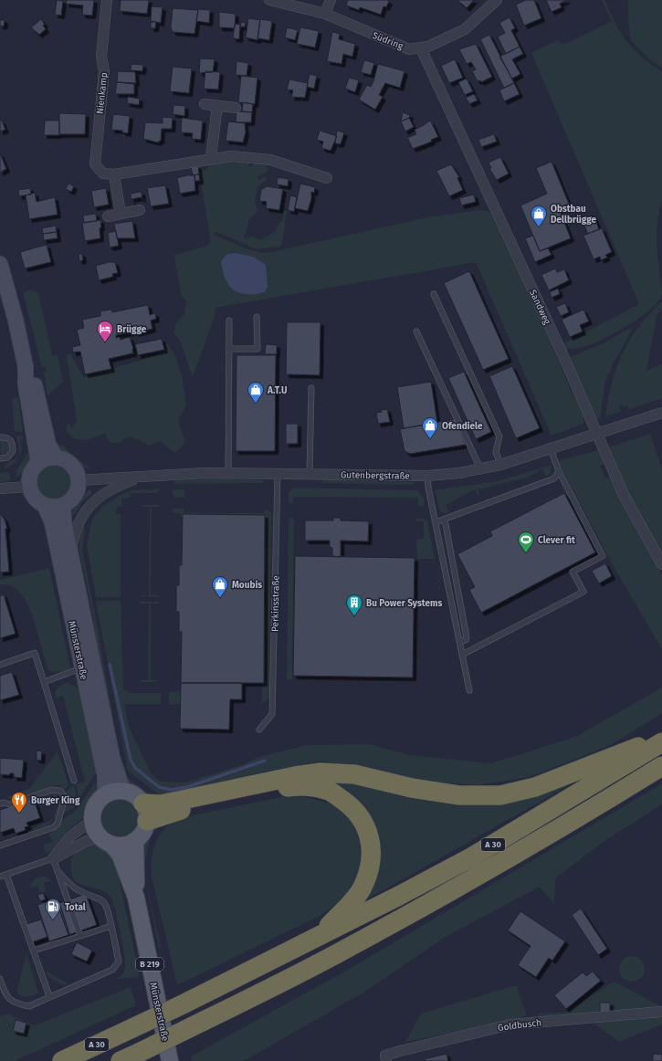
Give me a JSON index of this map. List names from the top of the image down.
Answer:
{
  "streets": {
    "highway": ["A 30"],
    "main road": ["Münsterstraße", "B 219"],
    "street": [
      "Südring",
      "Nienkamp",
      "Sandweg",
      "Gutenbergstraße",
      "Goldbusch"
    ],
    "lane": ["Perkinsstraße"]
  },
  "crossings": [
    ["Südring", "Sandweg"],
    ["Sandweg", "Gutenbergstraße"],
    ["Gutenbergstraße", "Perkinsstraße"],
    ["Gutenbergstraße", "Münsterstraße"]
  ],
  "places": {
    "shop": [
      "Obstbau Dellbrügge",
      "A.T.U",
      "Ofendiele",
      "Moubis"
    ],
    "hotel": ["Brügge"],
    "sports": ["Clever fit"],
    "building": ["Bu Power Systems"],
    "restaurant": ["Burger King"],
    "fuel station": ["Total"]
  }
}
